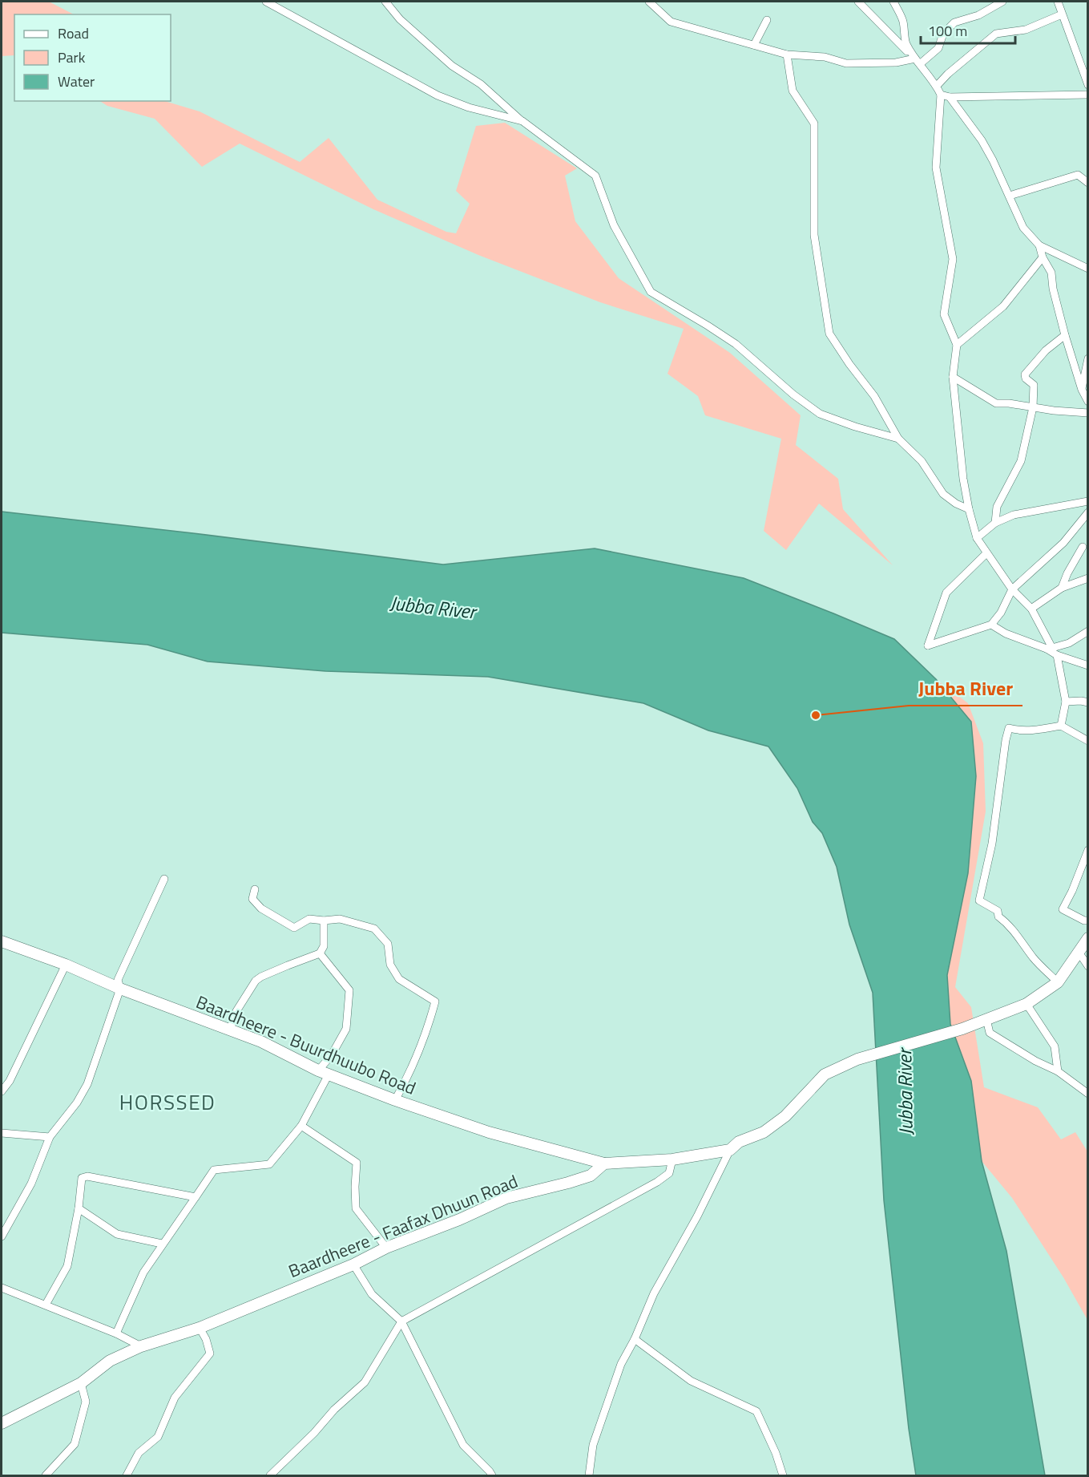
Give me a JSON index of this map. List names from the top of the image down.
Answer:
{
  "streets": {
    "main road": ["Baardheere - Buurdhuubo Road", "Baardheere - Faafax Dhuun Road"]
  },
  "crossings": [
    ["Baardheere - Buurdhuubo Road", "Baardheere - Faafax Dhuun Road"]
  ],
  "districts": ["HORSSED"],
  "water": ["Jubba River"],
  "places": ["Jubba River"],
  "legend": ["Road", "Park", "Water"],
  "scale_bar": "100 m"
}
